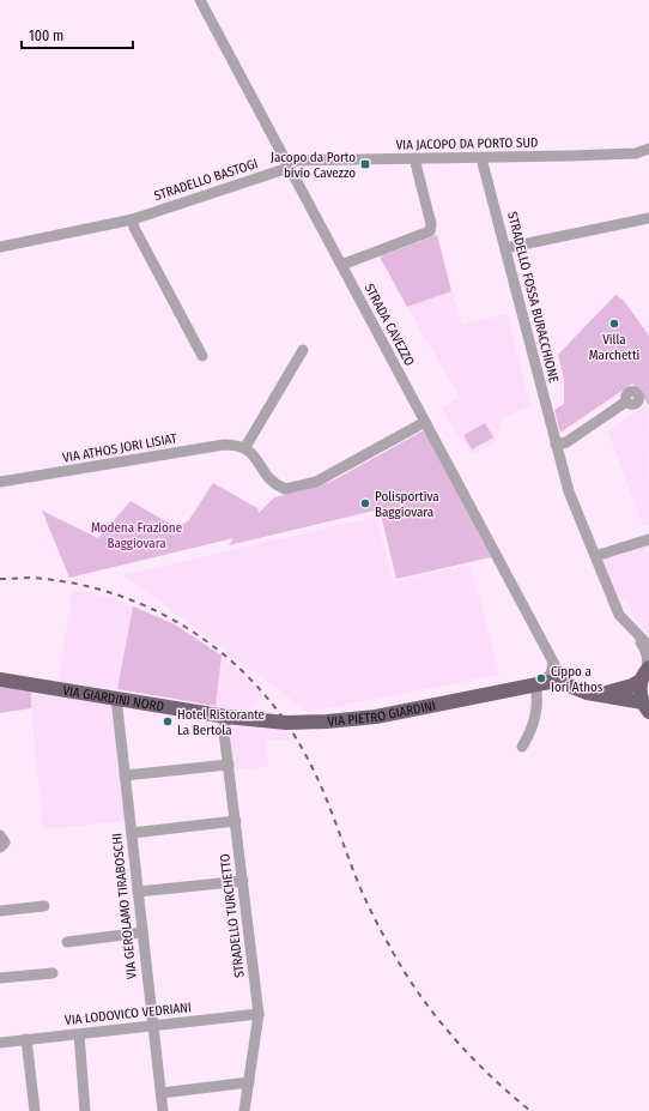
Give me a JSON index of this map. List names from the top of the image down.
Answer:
{
  "streets": {
    "main road": ["VIA GIARDINI NORD", "VIA PIETRO GIARDINI"],
    "street": [
      "VIA JACOPO DA PORTO SUD",
      "STRADELLO BASTOGI",
      "STRADELLO FOSSA BURACCHIONE",
      "STRADA CAVEZZO",
      "VIA ATHOS JORI LISIAT",
      "VIA GEROLAMO TIRABOSCHI",
      "STRADELLO TURCHETTO",
      "VIA LODOVICO VEDRIANI"
    ]
  },
  "crossings": [
    ["VIA JACOPO DA PORTO SUD", "STRADELLO BASTOGI"],
    ["VIA JACOPO DA PORTO SUD", "STRADELLO FOSSA BURACCHIONE"],
    ["VIA JACOPO DA PORTO SUD", "STRADA CAVEZZO"],
    ["STRADELLO BASTOGI", "STRADA CAVEZZO"],
    ["STRADA CAVEZZO", "VIA PIETRO GIARDINI"],
    ["VIA GIARDINI NORD", "VIA PIETRO GIARDINI"],
    ["VIA GIARDINI NORD", "VIA GEROLAMO TIRABOSCHI"],
    ["VIA GIARDINI NORD", "STRADELLO TURCHETTO"],
    ["VIA PIETRO GIARDINI", "STRADELLO TURCHETTO"],
    ["VIA GEROLAMO TIRABOSCHI", "VIA LODOVICO VEDRIANI"],
    ["STRADELLO TURCHETTO", "VIA LODOVICO VEDRIANI"]
  ],
  "parks": ["Modena Frazione Baggiovara"],
  "places": {
    "transit": ["Jacopo da Porto bivio Cavezzo"],
    "other": [
      "Villa Marchetti",
      "Polisportiva Baggiovara",
      "Cippo a Iori Athos",
      "Hotel Ristorante La Bertola"
    ]
  },
  "scale_bar": "100 m"
}
